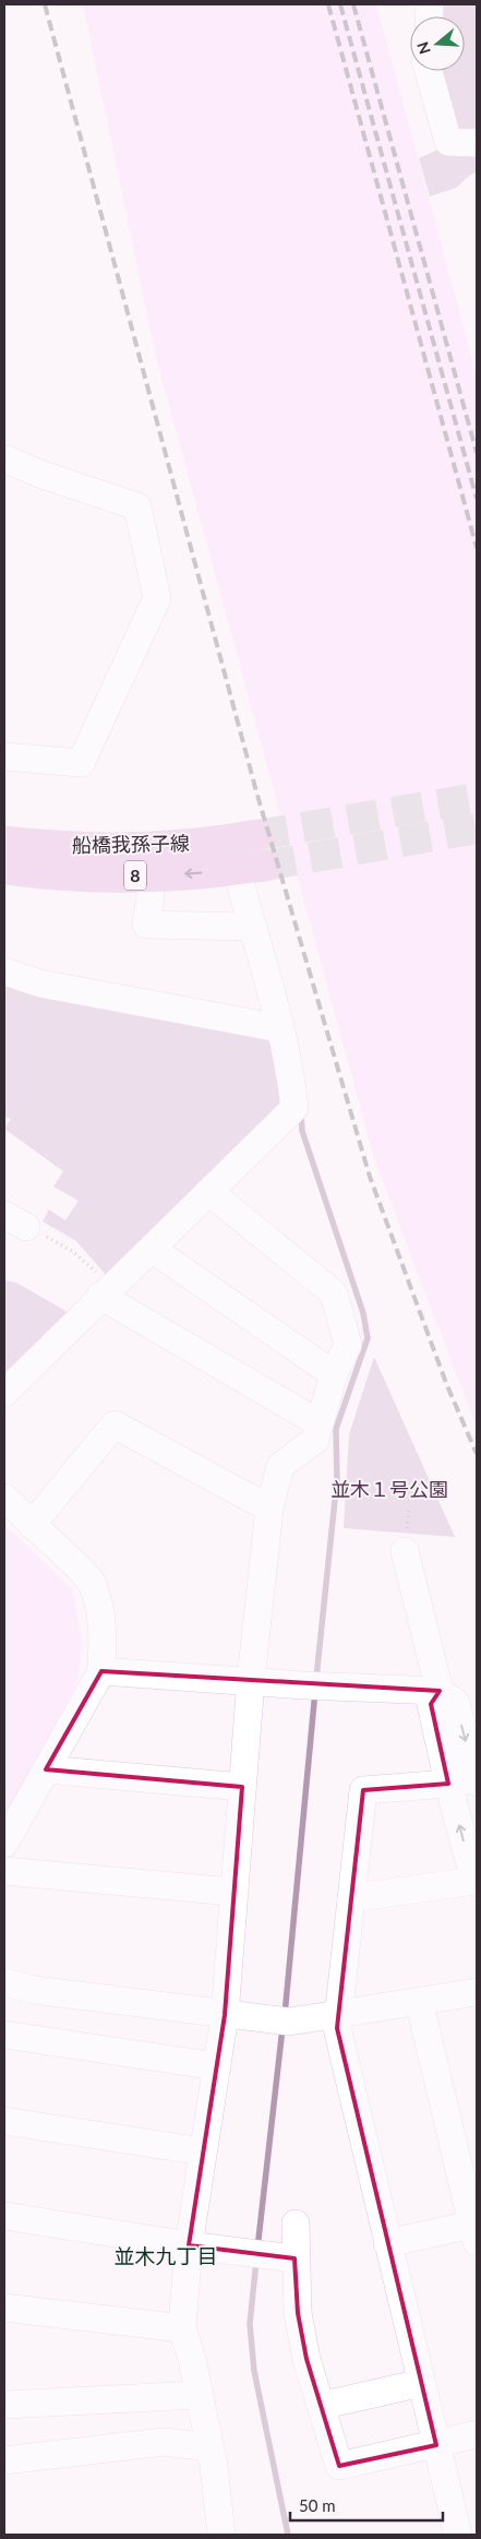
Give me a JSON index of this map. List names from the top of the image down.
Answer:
{
  "streets": {
    "main road": ["船橋我孫子線", "8"]
  },
  "districts": ["並木九丁目"],
  "parks": ["並木１号公園"],
  "scale_bar": "50 m",
  "north": "left"
}
